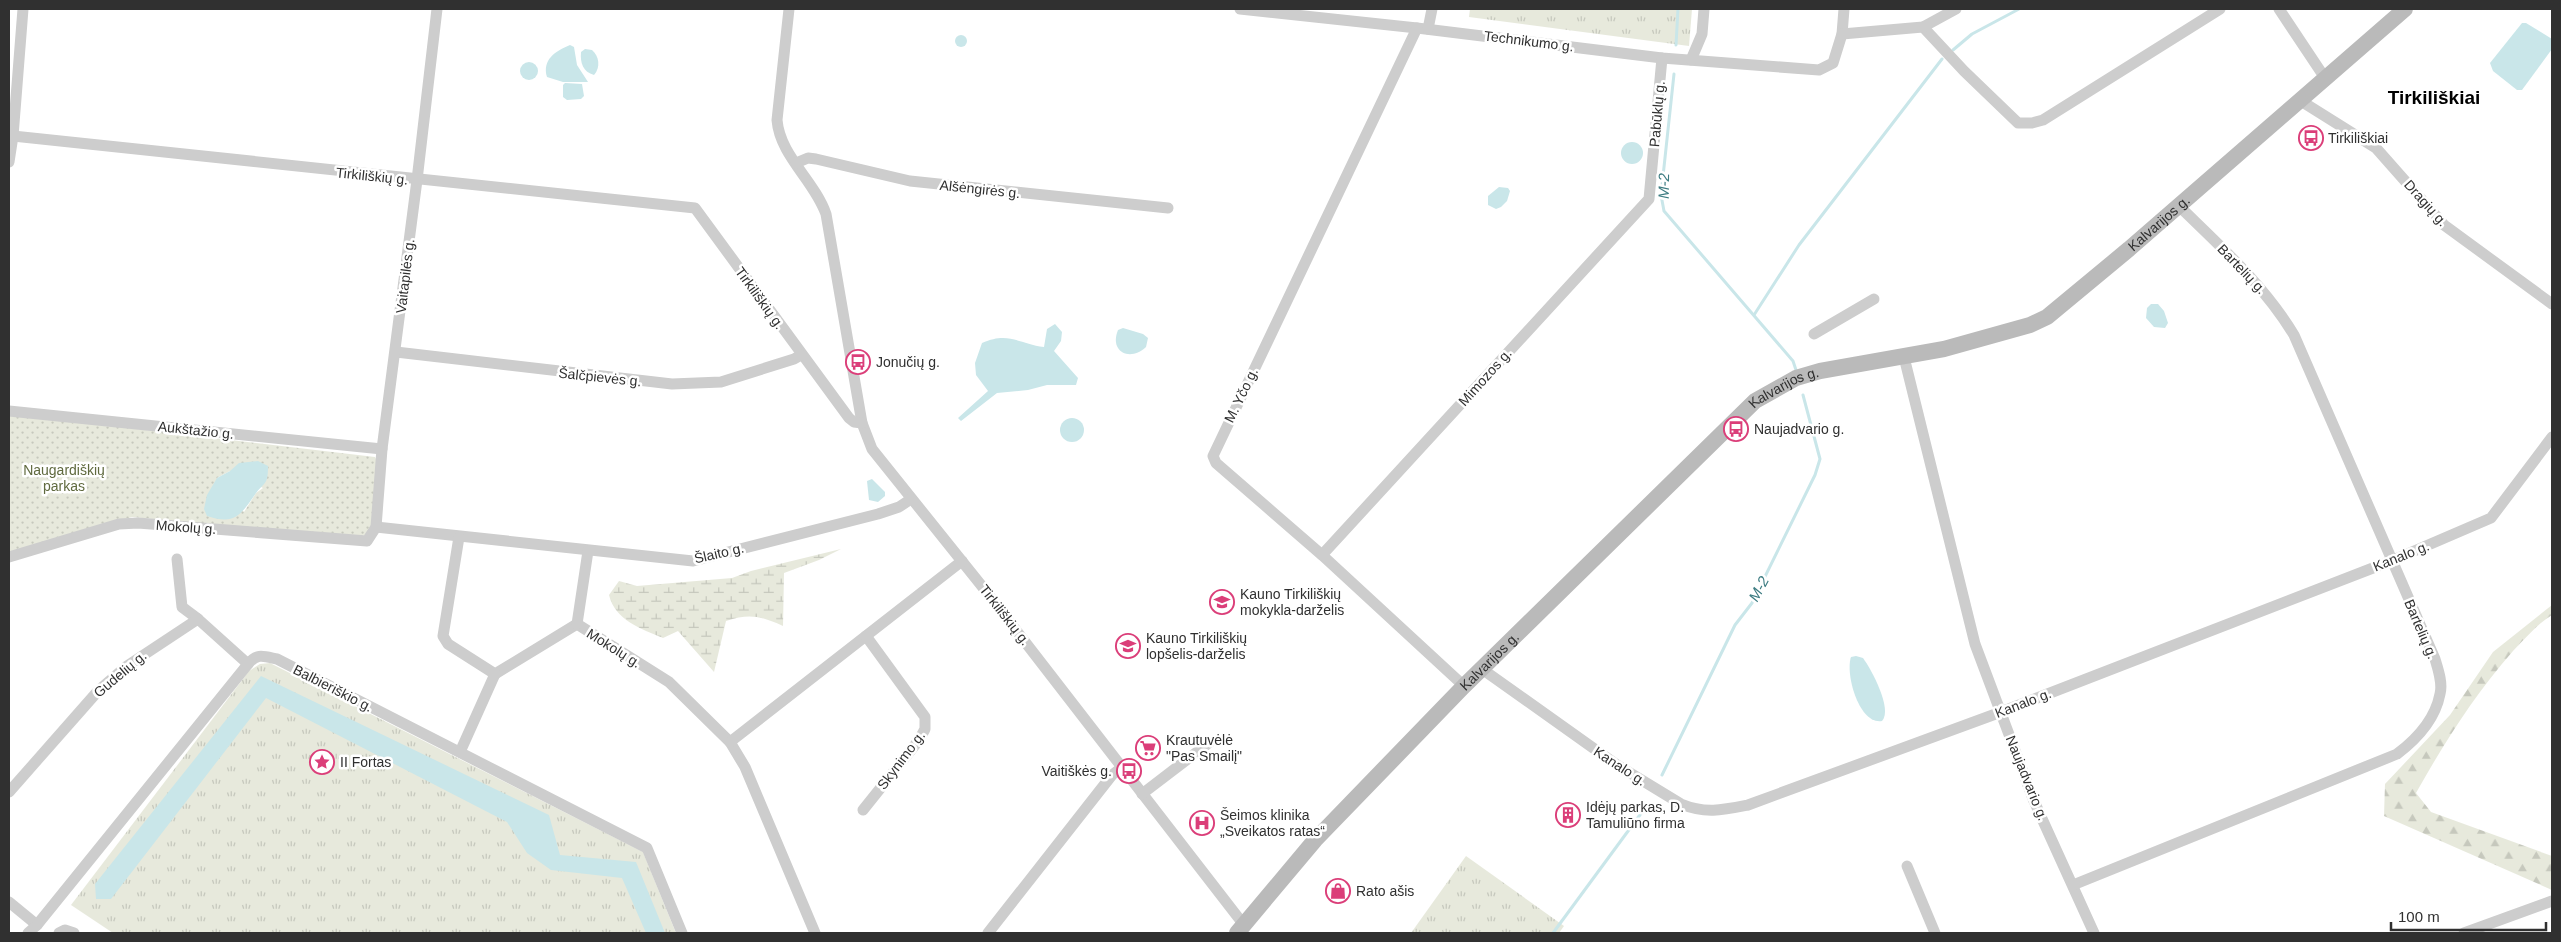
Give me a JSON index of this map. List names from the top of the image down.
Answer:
{
  "streets": {
    "main road": ["Kalvarijos g."],
    "street": [
      "Technikumo g.",
      "Pabūklų g.",
      "Tirkiliškių g.",
      "Alšėngirės g.",
      "Dragių g.",
      "Bartelių g.",
      "Vaitapilės g.",
      "Šalčpievės g.",
      "Mimozos g.",
      "M. Yčo g.",
      "Aukštažio g.",
      "Mokolų g.",
      "Šlaito g.",
      "Kanalo g.",
      "Gudelių g.",
      "Balbieriškio g.",
      "Skynimo g.",
      "Naujadvario g."
    ]
  },
  "crossings": [
    ["Technikumo g.", "Pabūklų g."],
    ["Technikumo g.", "M. Yčo g."],
    ["Pabūklų g.", "Mimozos g."],
    ["Tirkiliškių g.", "Kalvarijos g."],
    ["Tirkiliškių g.", "Vaitapilės g."],
    ["Tirkiliškių g.", "Šalčpievės g."],
    ["Tirkiliškių g.", "Šlaito g."],
    ["Dragių g.", "Kalvarijos g."],
    ["Kalvarijos g.", "Bartelių g."],
    ["Kalvarijos g.", "M. Yčo g."],
    ["Kalvarijos g.", "Kanalo g."],
    ["Kalvarijos g.", "Naujadvario g."],
    ["Bartelių g.", "Kanalo g."],
    ["Bartelių g.", "Naujadvario g."],
    ["Vaitapilės g.", "Šalčpievės g."],
    ["Vaitapilės g.", "Aukštažio g."],
    ["Vaitapilės g.", "Mokolų g."],
    ["Mimozos g.", "M. Yčo g."],
    ["Kanalo g.", "Naujadvario g."]
  ],
  "districts": ["Tirkiliškiai"],
  "water": ["M-2"],
  "parks": ["Naugardiškių parkas"],
  "places": {
    "bus stop": [
      "Tirkiliškiai",
      "Jonučių g.",
      "Naujadvario g.",
      "Vaitiškės g."
    ],
    "school or university": ["Kauno Tirkiliškių mokykla-darželis", "Kauno Tirkiliškių lopšelis-darželis"],
    "supermarket": ["Krautuvėlė \"Pas Smailį\""],
    "place": ["II Fortas"],
    "building": ["Idėjų parkas, D. Tamuliūno firma"],
    "hospital": ["Šeimos klinika „Sveikatos ratas“"],
    "shop": ["Rato ašis"]
  },
  "scale_bar": "100 m"
}
